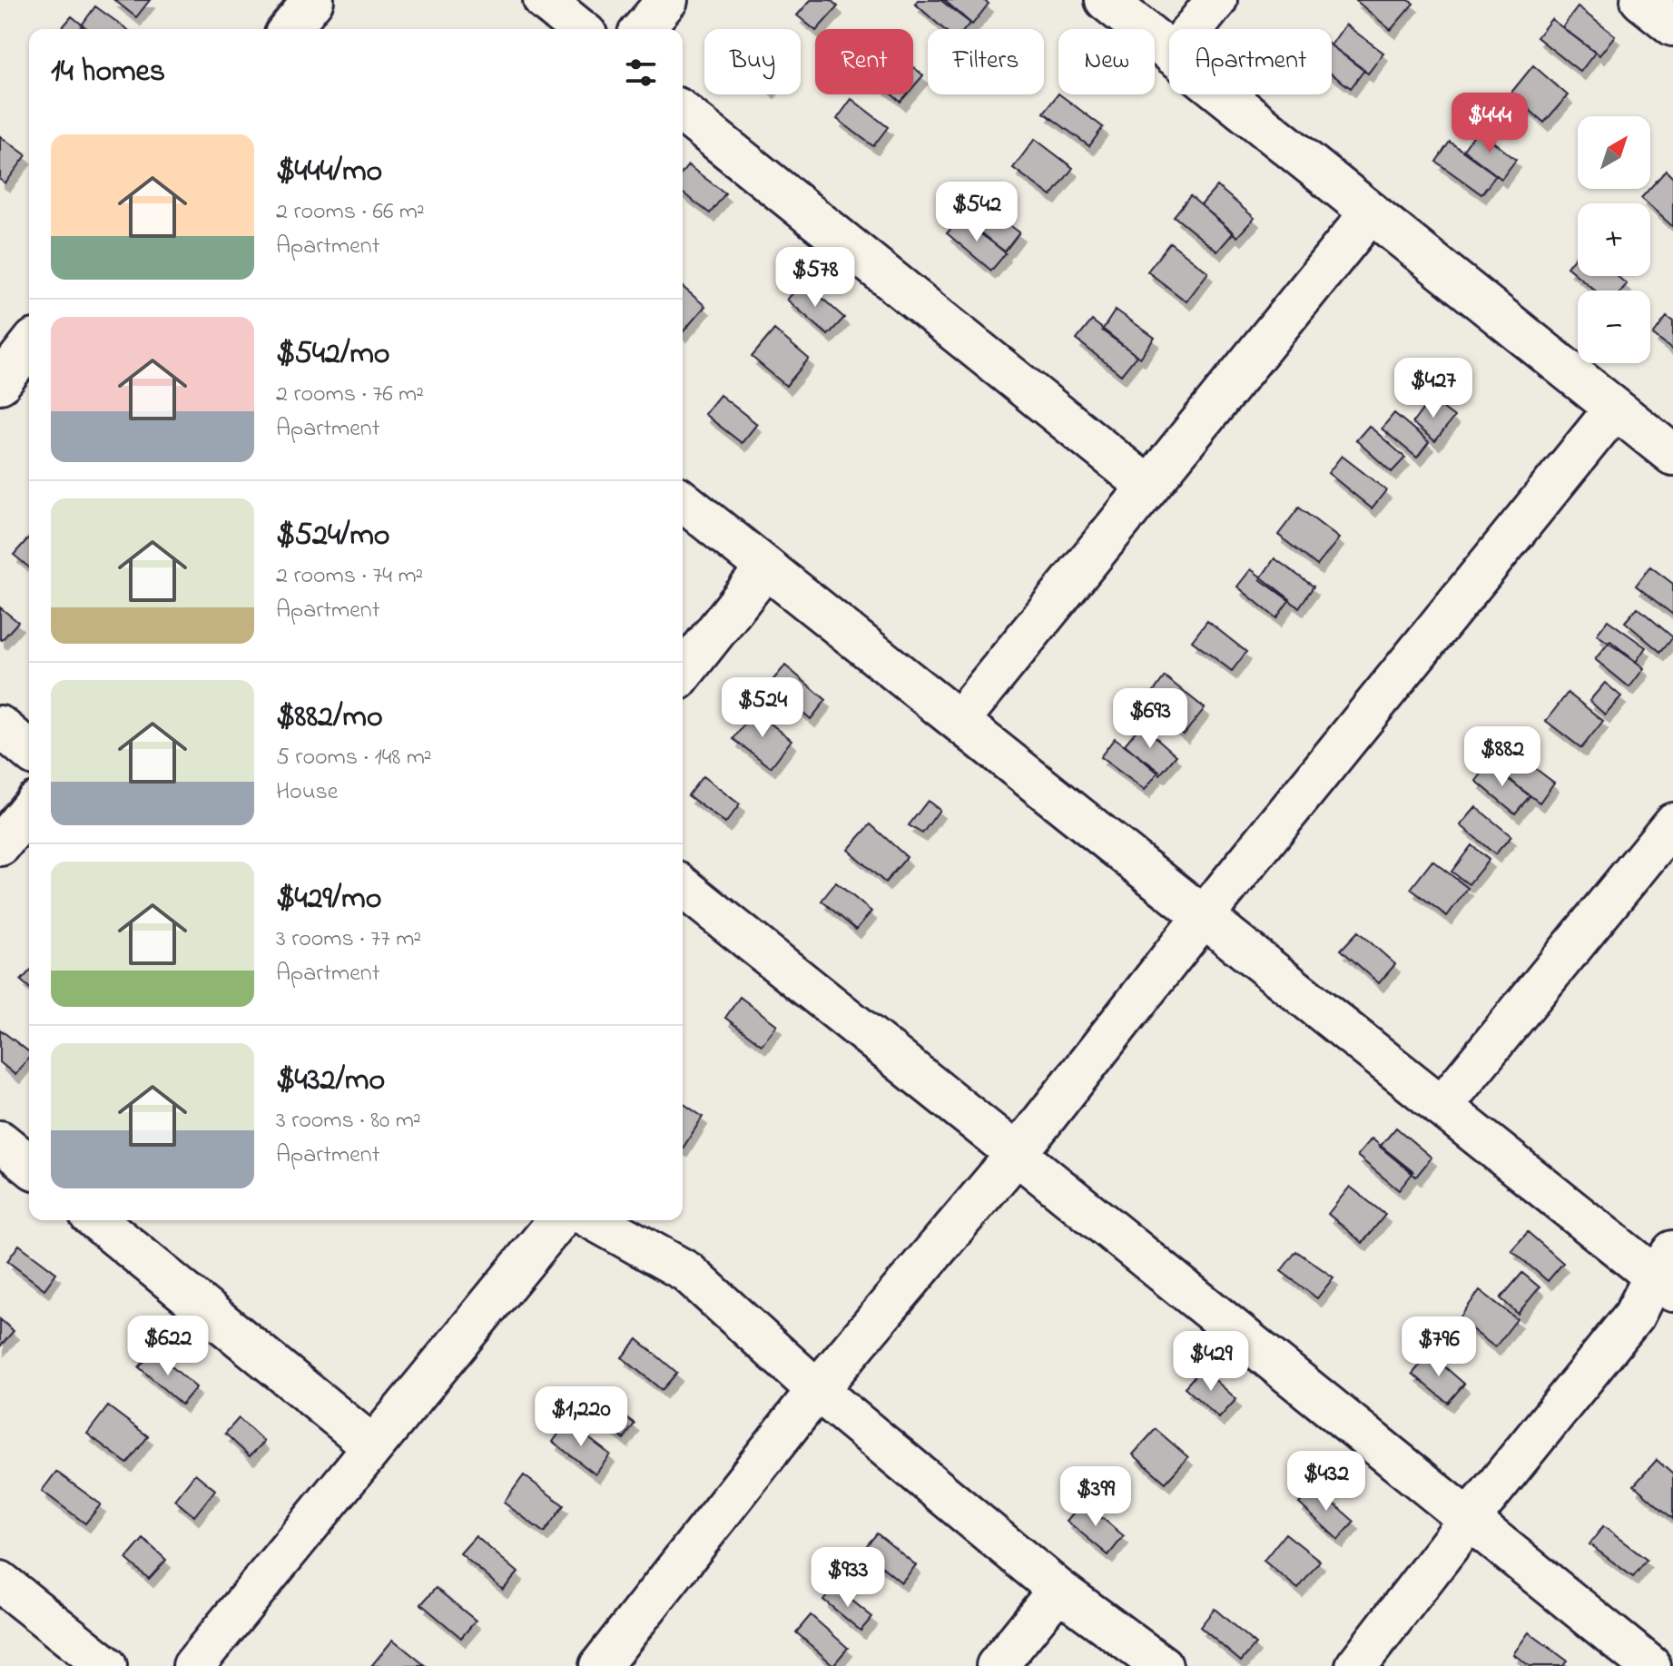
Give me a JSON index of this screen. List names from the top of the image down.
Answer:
{
  "north": "top right",
  "page": {
    "chip": [
      "Buy",
      "Rent",
      "Filters",
      "New",
      "Apartment"
    ],
    "heading": "14 homes",
    "price": [
      "$444",
      "$542",
      "$578",
      "$427",
      "$524",
      "$693",
      "$882",
      "$622",
      "$796",
      "$429",
      "$1,220",
      "$432",
      "$399",
      "$933"
    ],
    "map_buttons": ["+", "−"],
    "list": [
      {
        "name": "$444/mo",
        "note": "2 rooms · 66 m² · Apartment"
      },
      {
        "name": "$542/mo",
        "note": "2 rooms · 76 m² · Apartment"
      },
      {
        "name": "$524/mo",
        "note": "2 rooms · 74 m² · Apartment"
      },
      {
        "name": "$882/mo",
        "note": "5 rooms · 148 m² · House"
      },
      {
        "name": "$429/mo",
        "note": "3 rooms · 77 m² · Apartment"
      },
      {
        "name": "$432/mo",
        "note": "3 rooms · 80 m² · Apartment"
      }
    ]
  }
}
